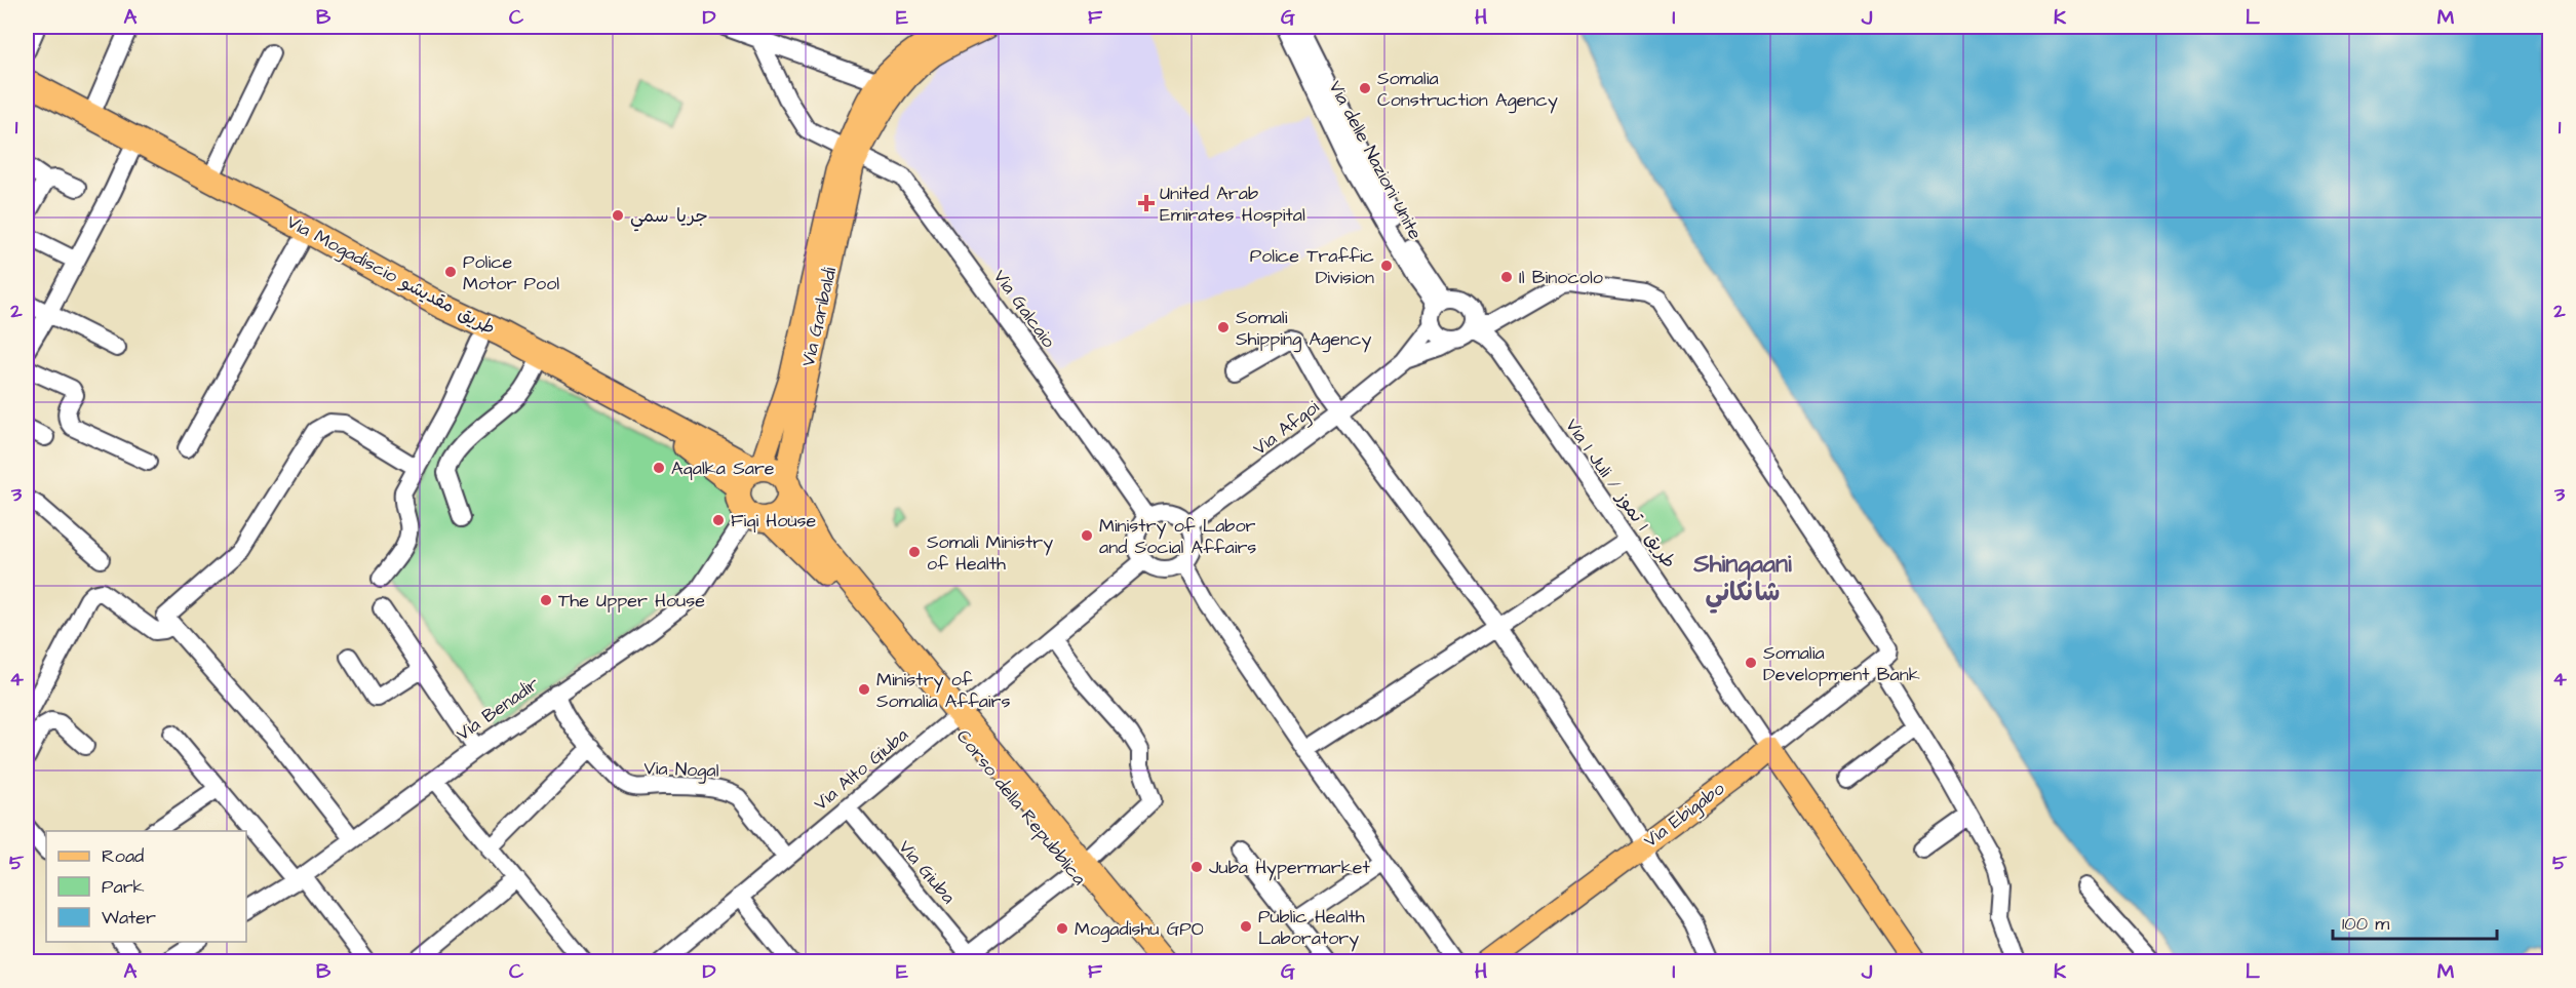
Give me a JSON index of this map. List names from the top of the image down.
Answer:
{
  "streets": {
    "highway": ["Via Mogadiscio طريق مقديشو", "Corso della Repubblica"],
    "main road": ["Via Garibaldi", "Via Ebigabo"],
    "street": [
      "Via delle Nazioni Unite",
      "Via Galcaio",
      "Via Afgoi",
      "Via 1 Juli / طريق 1 تموز",
      "Via Benadir",
      "Via Nogal",
      "Via Alto Giuba",
      "Via Giuba"
    ]
  },
  "crossings": [
    ["Via delle Nazioni Unite", "Via 1 Juli / طريق 1 تموز"],
    ["Via Mogadiscio طريق مقديشو", "Via Garibaldi"],
    ["Via Mogadiscio طريق مقديشو", "Via Benadir"],
    ["Via Mogadiscio طريق مقديشو", "Corso della Repubblica"],
    ["Via Galcaio", "Via Garibaldi"],
    ["Via Galcaio", "Via Afgoi"],
    ["Via Galcaio", "Via Alto Giuba"],
    ["Via Garibaldi", "Via Benadir"],
    ["Via Garibaldi", "Corso della Repubblica"],
    ["Via Afgoi", "Via Alto Giuba"],
    ["Via 1 Juli / طريق 1 تموز", "Via Ebigabo"],
    ["Via Benadir", "Via Nogal"],
    ["Via Benadir", "Corso della Repubblica"],
    ["Via Nogal", "Via Alto Giuba"],
    ["Via Alto Giuba", "Corso della Repubblica"],
    ["Via Alto Giuba", "Via Giuba"]
  ],
  "districts": ["Shingaani شانكاني"],
  "places": {
    "other": [
      "Somalia Construction Agency",
      "جريا سمي",
      "Police Traffic Division",
      "Police Motor Pool",
      "Il Binocolo",
      "Somali Shipping Agency",
      "Aqalka Sare",
      "Fiqi House",
      "Ministry of Labor and Social Affairs",
      "Somali Ministry of Health",
      "The Upper House",
      "Somalia Development Bank",
      "Ministry of Somalia Affairs",
      "Juba Hypermarket",
      "Public Health Laboratory",
      "Mogadishu GPO"
    ],
    "health": ["United Arab Emirates Hospital"]
  },
  "legend": ["Road", "Park", "Water"],
  "scale_bar": "100 m",
  "grid": {
    "columns": [
      "A",
      "B",
      "C",
      "D",
      "E",
      "F",
      "G",
      "H",
      "I",
      "J",
      "K",
      "L",
      "M"
    ],
    "rows": [
      "1",
      "2",
      "3",
      "4",
      "5"
    ]
  }
}
